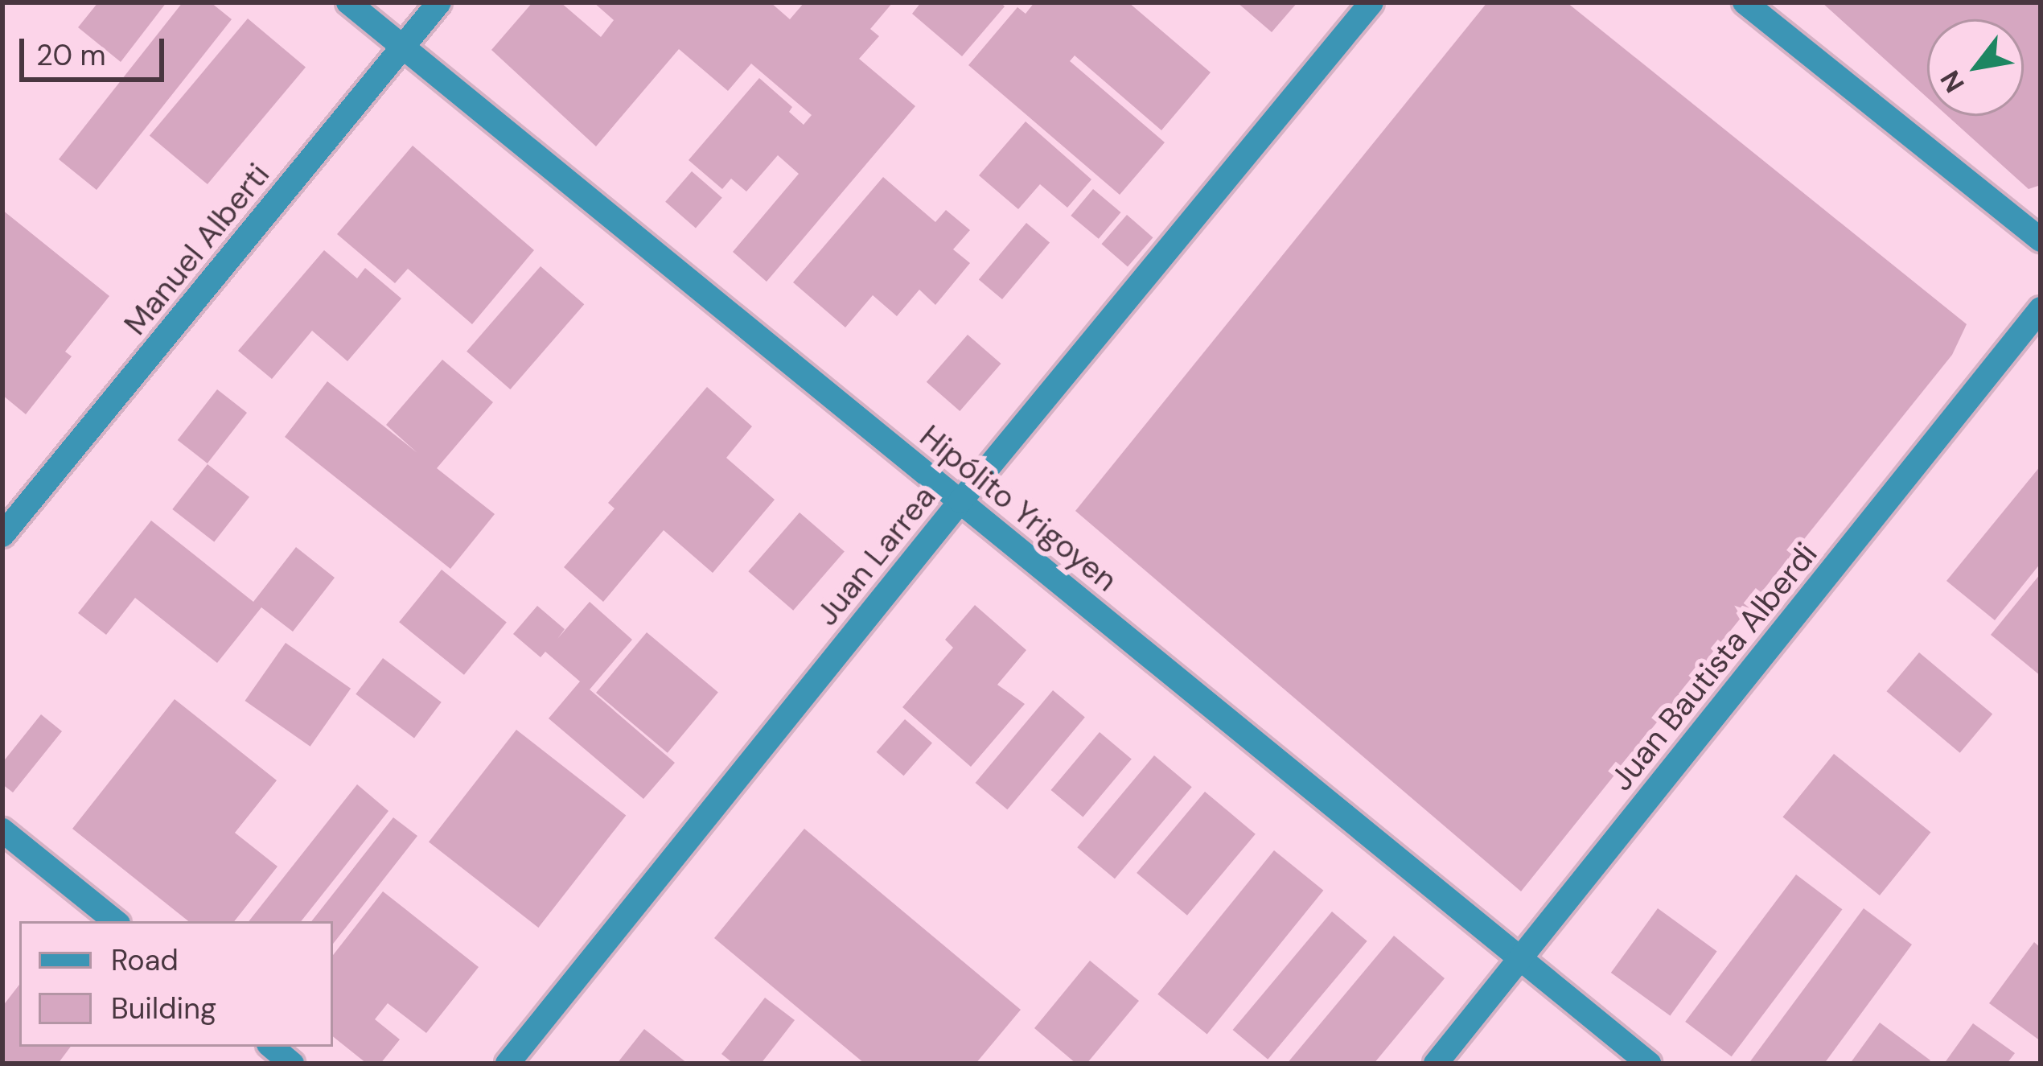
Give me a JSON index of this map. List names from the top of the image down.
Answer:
{
  "streets": {
    "street": [
      "Manuel Alberti",
      "Hipólito Yrigoyen",
      "Juan Larrea",
      "Juan Bautista Alberdi"
    ]
  },
  "crossings": [
    ["Manuel Alberti", "Hipólito Yrigoyen"],
    ["Hipólito Yrigoyen", "Juan Larrea"],
    ["Hipólito Yrigoyen", "Juan Bautista Alberdi"]
  ],
  "legend": ["Road", "Building"],
  "scale_bar": "20 m",
  "north": "bottom left"
}
